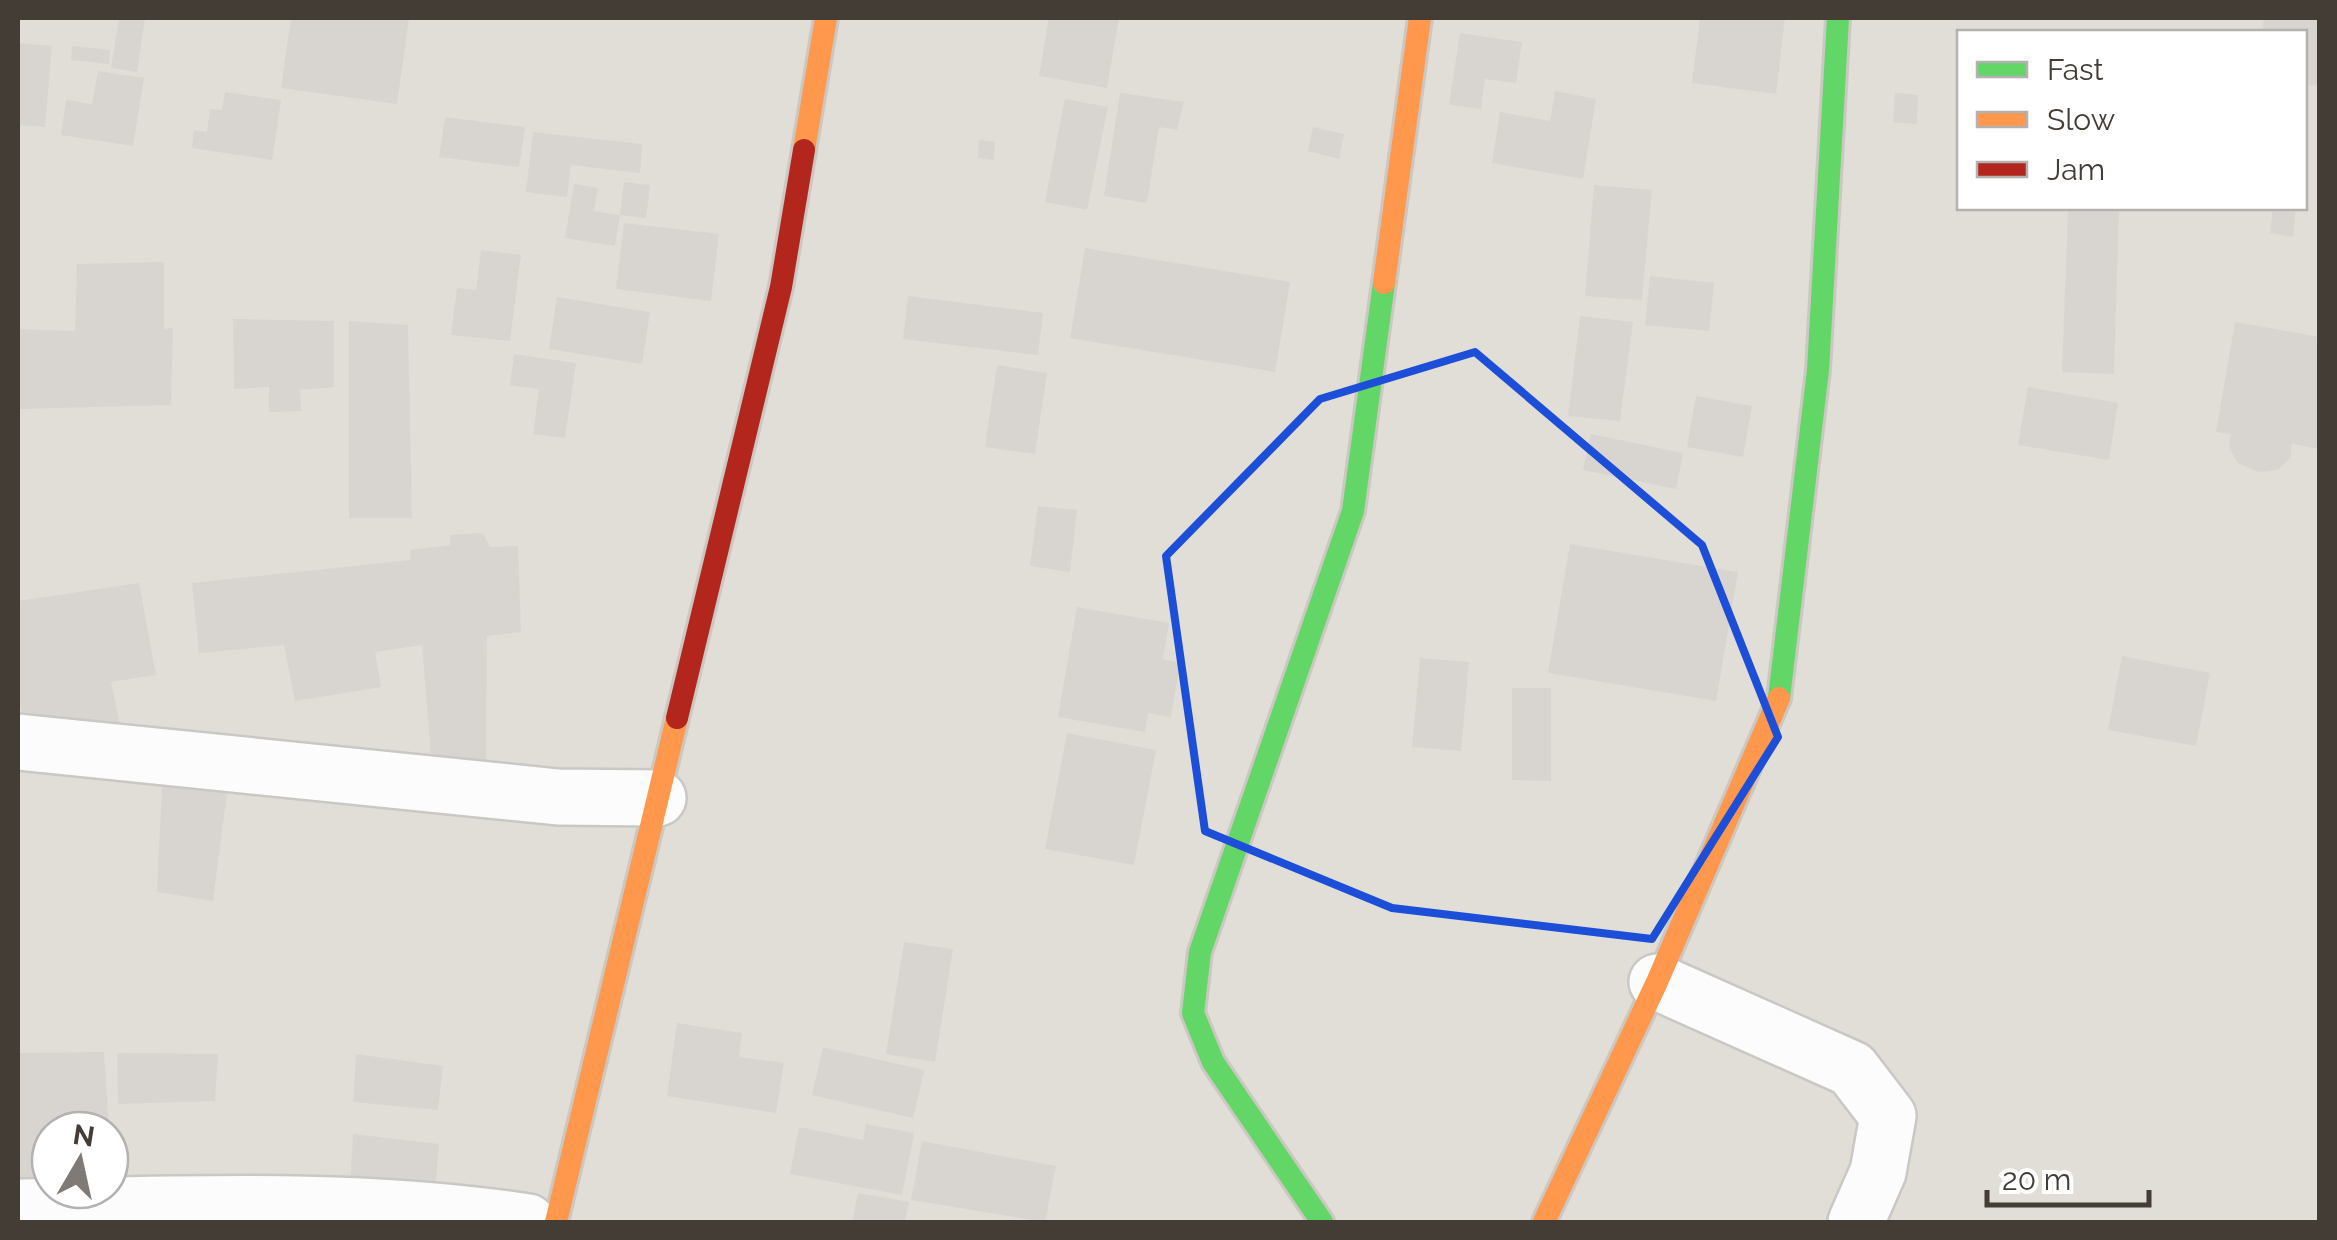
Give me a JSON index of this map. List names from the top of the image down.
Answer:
{
  "legend": ["Fast", "Slow", "Jam"],
  "scale_bar": "20 m",
  "north": "top"
}
